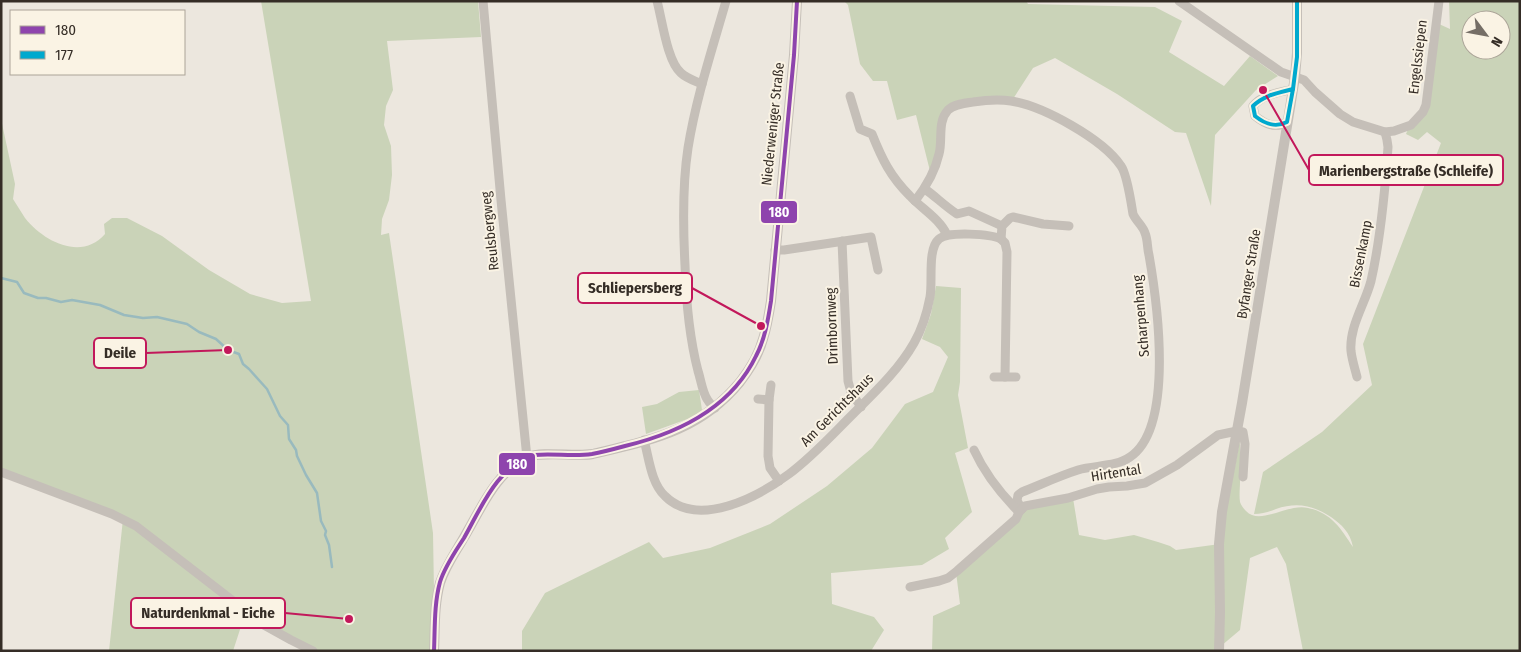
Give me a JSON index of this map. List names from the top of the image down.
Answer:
{
  "streets": {
    "street": [
      "Engelssiepen",
      "Niederweniger Straße",
      "Reulsbergweg",
      "Bissenkamp",
      "Byfanger Straße",
      "Scharpenhang",
      "Drimbornweg",
      "Am Gerichtshaus",
      "Hirtental"
    ]
  },
  "crossings": [
    ["Engelssiepen", "Bissenkamp"],
    ["Niederweniger Straße", "Reulsbergweg"],
    ["Niederweniger Straße", "Am Gerichtshaus"],
    ["Byfanger Straße", "Hirtental"],
    ["Scharpenhang", "Hirtental"],
    ["Drimbornweg", "Am Gerichtshaus"]
  ],
  "places": [
    "Marienbergstraße (Schleife)",
    "Schliepersberg",
    "Deile",
    "Naturdenkmal - Eiche"
  ],
  "lines": ["transit line 180", "transit line 177"],
  "legend": ["180", "177"],
  "north": "bottom right"
}
